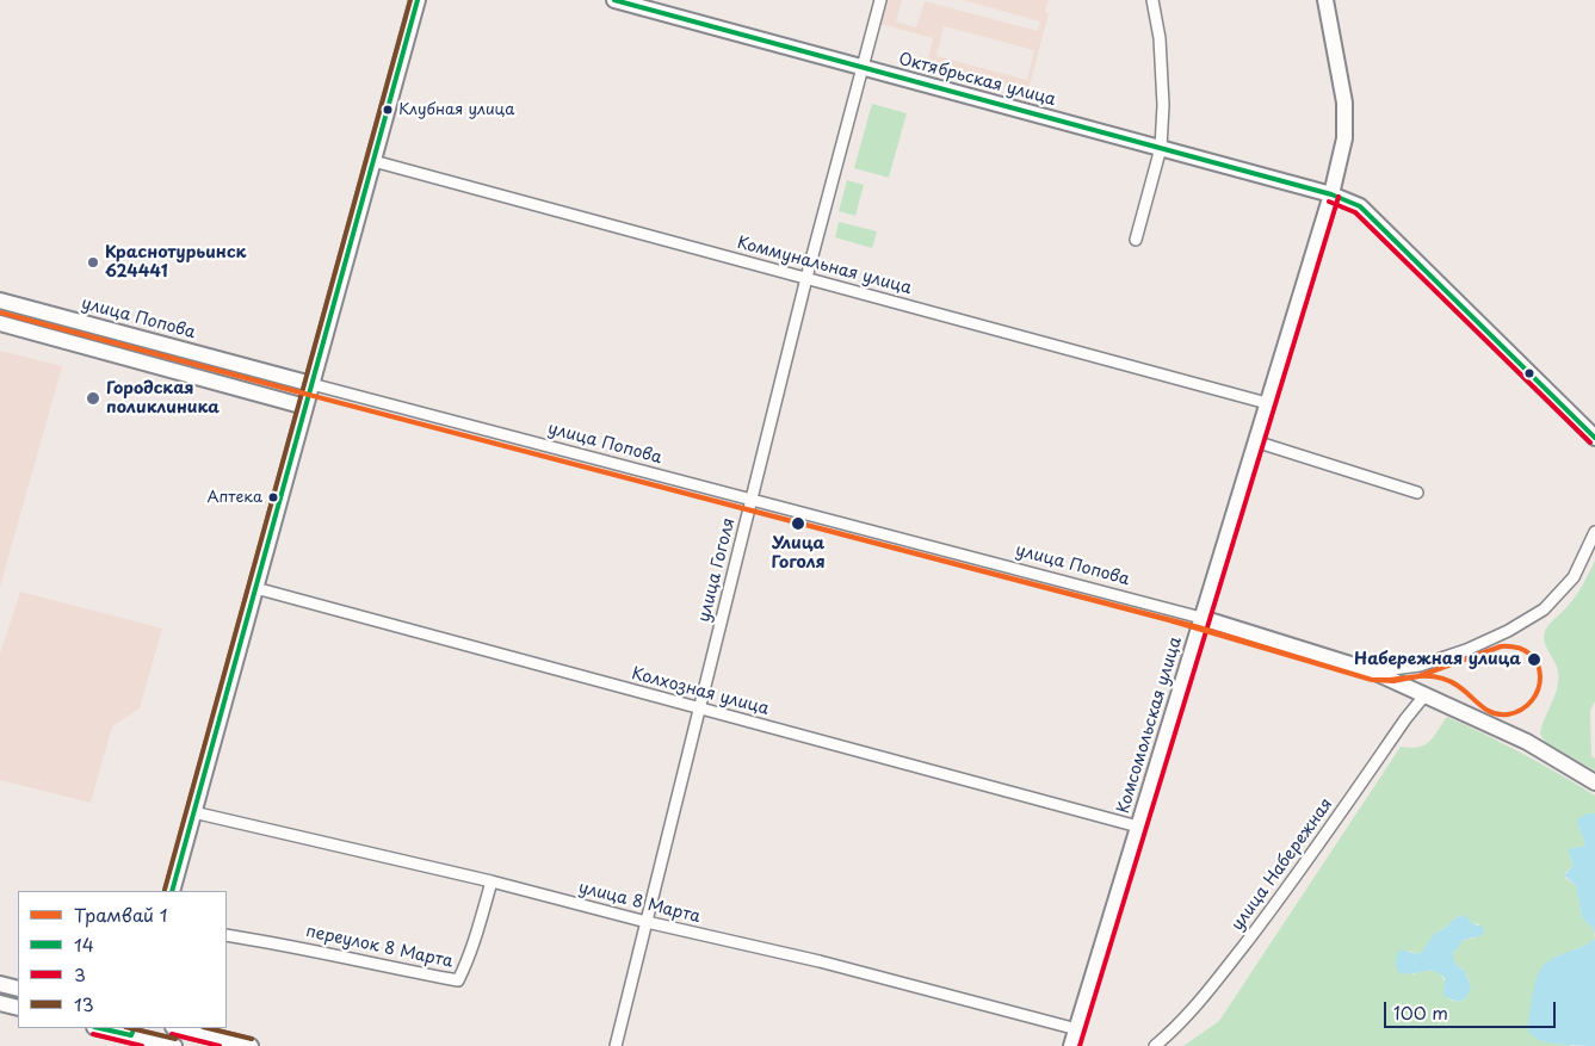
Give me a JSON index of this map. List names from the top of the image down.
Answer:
{
  "streets": {
    "main road": ["Октябрьская улица", "улица Попова", "Комсомольская улица"],
    "street": [
      "Коммунальная улица",
      "улица Гоголя",
      "Колхозная улица",
      "улица Набережная",
      "улица 8 Марта",
      "переулок 8 Марта"
    ]
  },
  "crossings": [
    ["Октябрьская улица", "улица Гоголя"],
    ["Октябрьская улица", "Комсомольская улица"],
    ["Коммунальная улица", "улица Гоголя"],
    ["Коммунальная улица", "Комсомольская улица"],
    ["улица Попова", "улица Гоголя"],
    ["улица Попова", "Комсомольская улица"],
    ["улица Гоголя", "Колхозная улица"],
    ["улица Гоголя", "улица 8 Марта"],
    ["Колхозная улица", "Комсомольская улица"],
    ["Комсомольская улица", "улица 8 Марта"],
    ["улица 8 Марта", "переулок 8 Марта"]
  ],
  "places": [
    "Клубная улица",
    "Краснотурьинск 624441",
    "Городская поликлиника",
    "Аптека",
    "Улица Гоголя",
    "Набережная улица"
  ],
  "lines": [
    "transit line 14",
    "transit line 13",
    "transit line 3",
    "tram line 1"
  ],
  "legend": [
    "Трамвай 1",
    "14",
    "3",
    "13"
  ],
  "scale_bar": "100 m"
}
